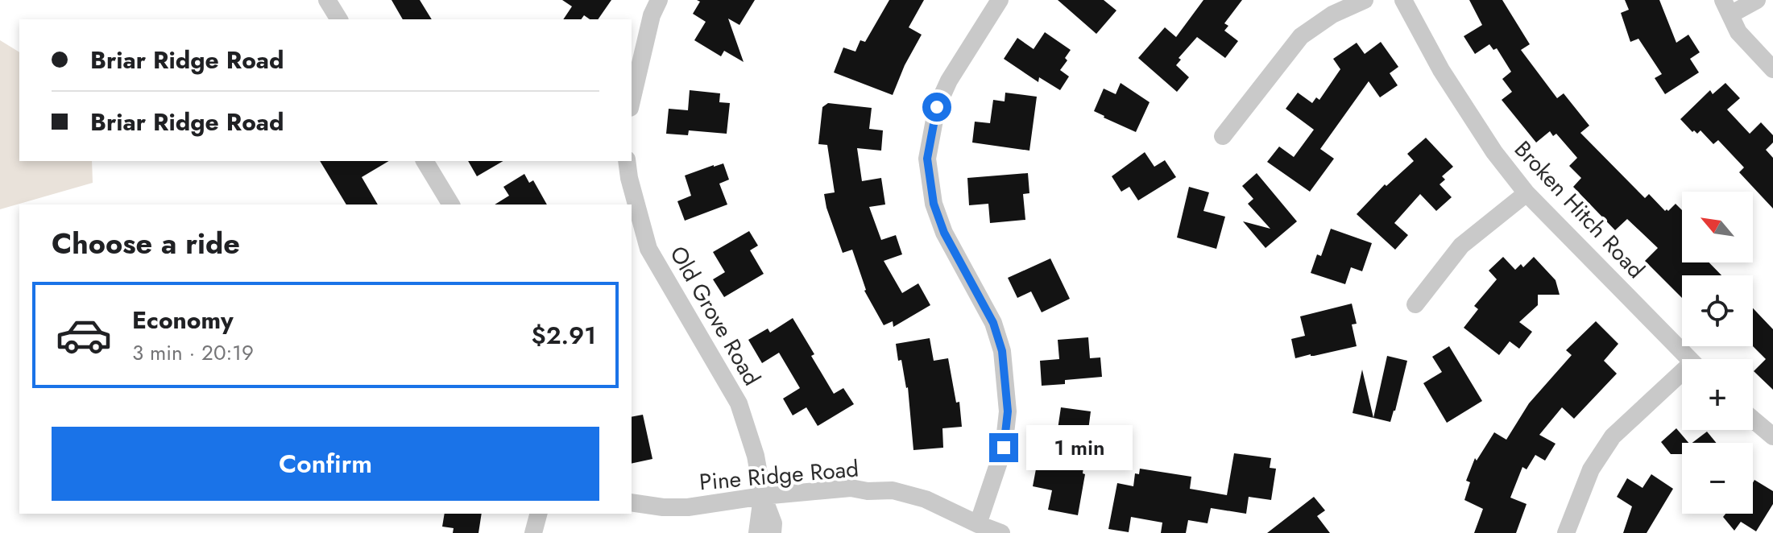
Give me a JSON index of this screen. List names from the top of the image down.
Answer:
{
  "streets": {
    "street": ["Broken Hitch Road", "Old Grove Road", "Pine Ridge Road"]
  },
  "crossings": [
    ["Old Grove Road", "Pine Ridge Road"]
  ],
  "north": "top left",
  "page": {
    "banner": ["Briar Ridge Road", "Briar Ridge Road"],
    "map_buttons": ["+", "−"],
    "heading": "Choose a ride",
    "list": [
      {
        "name": "Economy",
        "note": "3 min · 20:19",
        "value": "$2.91"
      }
    ],
    "buttons": "Confirm",
    "bubble": "1 min"
  }
}
